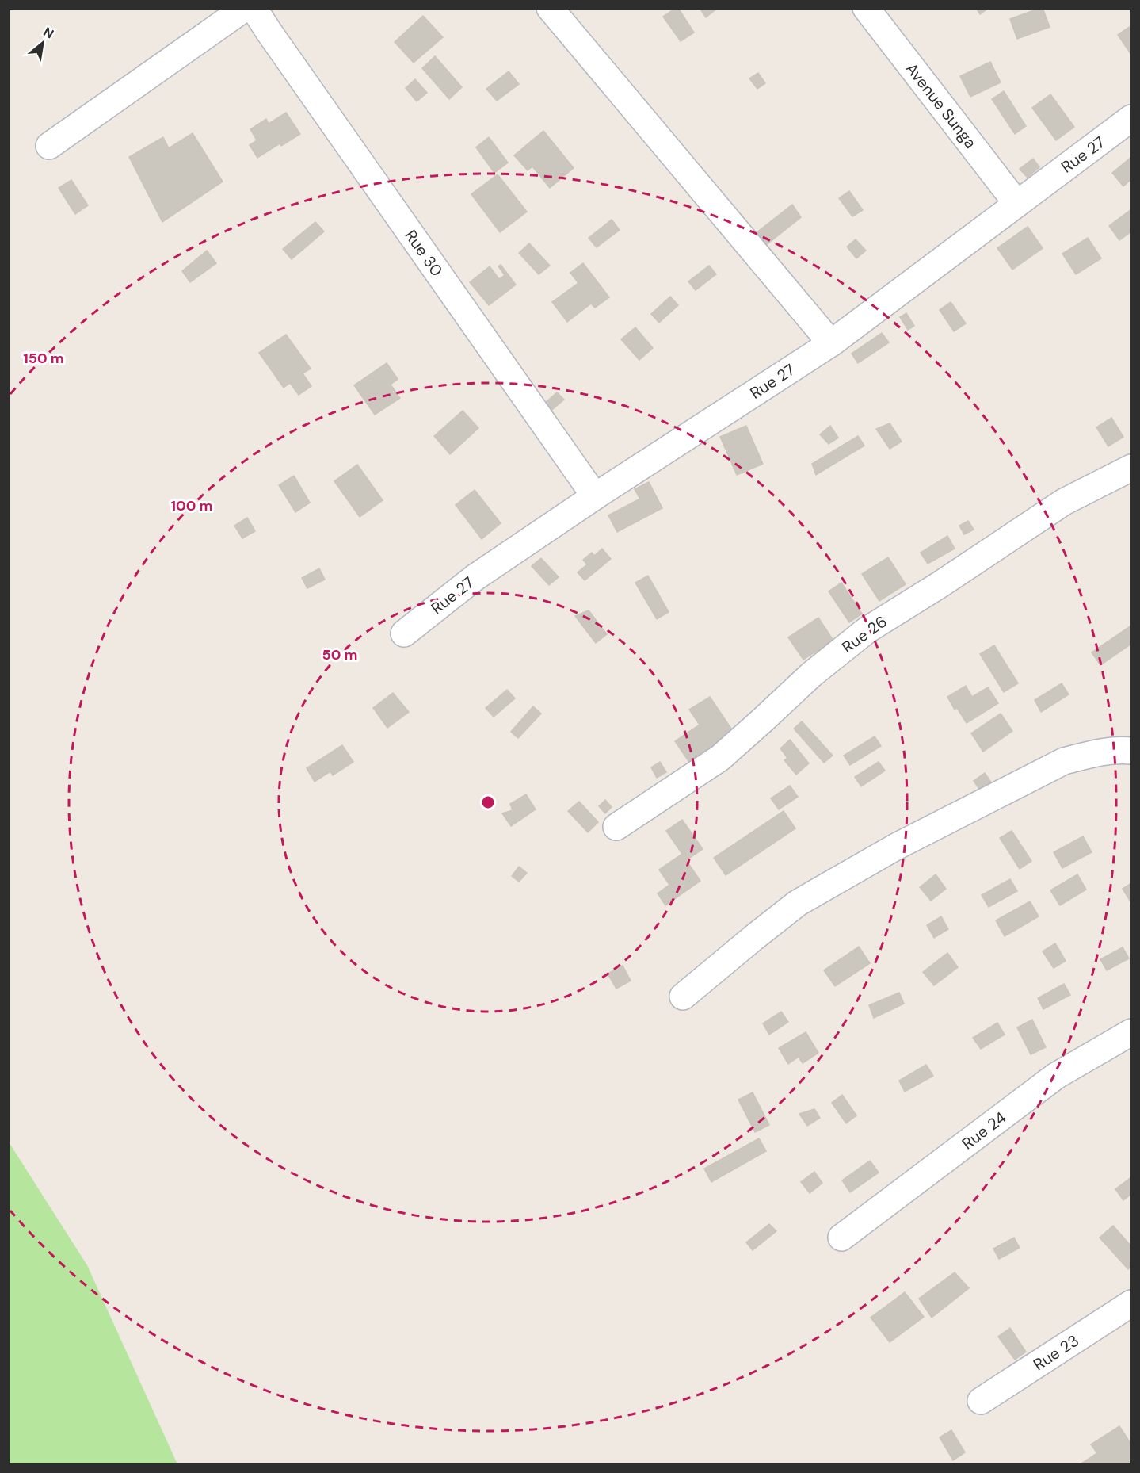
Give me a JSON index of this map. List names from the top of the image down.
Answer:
{
  "streets": {
    "street": [
      "Avenue Sunga",
      "Rue 27",
      "Rue 30",
      "Rue 26",
      "Rue 24",
      "Rue 23"
    ]
  },
  "crossings": [
    ["Avenue Sunga", "Rue 27"],
    ["Rue 27", "Rue 30"]
  ],
  "north": "top right",
  "rings": ["150 m", "100 m", "50 m"]
}
